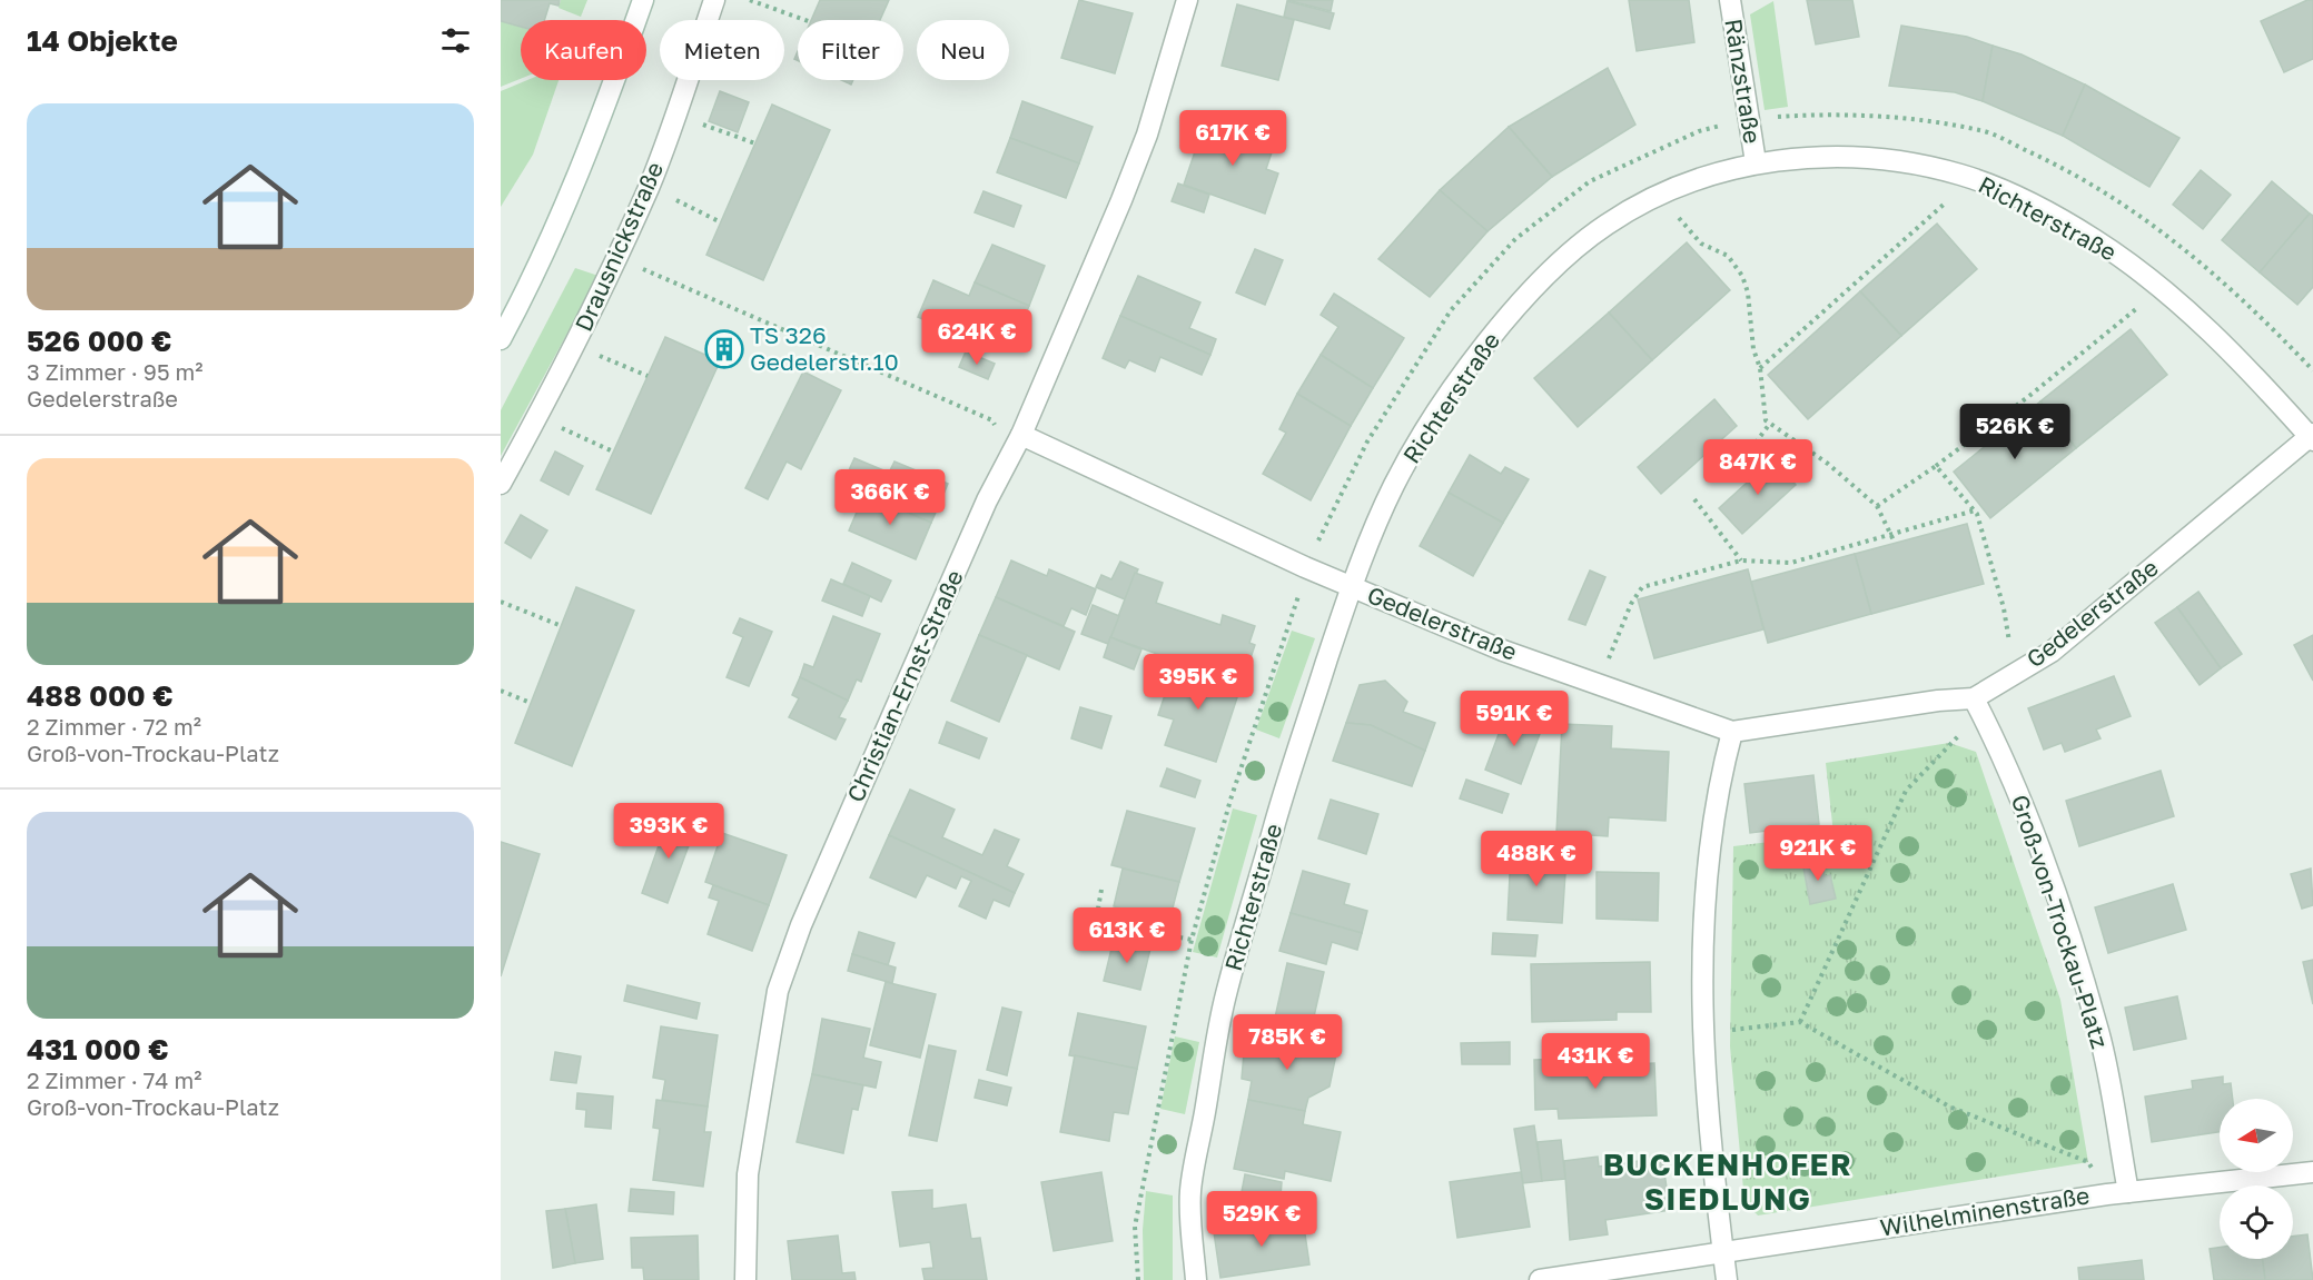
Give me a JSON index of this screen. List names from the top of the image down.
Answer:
{
  "streets": {
    "street": [
      "Ränzstraße",
      "Richterstraße",
      "Drausnickstraße",
      "Gedelerstraße",
      "Christian-Ernst-Straße",
      "Groß-von-Trockau-Platz",
      "Wilhelminenstraße"
    ]
  },
  "crossings": [
    ["Ränzstraße", "Richterstraße"],
    ["Richterstraße", "Gedelerstraße"],
    ["Gedelerstraße", "Christian-Ernst-Straße"],
    ["Gedelerstraße", "Groß-von-Trockau-Platz"],
    ["Groß-von-Trockau-Platz", "Wilhelminenstraße"]
  ],
  "districts": ["BUCKENHOFER SIEDLUNG"],
  "places": {
    "building": ["TS 326 Gedelerstr.10"]
  },
  "north": "left",
  "page": {
    "heading": "14 Objekte",
    "chip": [
      "Kaufen",
      "Mieten",
      "Filter",
      "Neu"
    ],
    "list": [
      {
        "name": "526 000 €",
        "note": "3 Zimmer · 95 m² · Gedelerstraße"
      },
      {
        "name": "488 000 €",
        "note": "2 Zimmer · 72 m² · Groß-von-Trockau-Platz"
      },
      {
        "name": "431 000 €",
        "note": "2 Zimmer · 74 m² · Groß-von-Trockau-Platz"
      }
    ],
    "price": [
      "617K €",
      "624K €",
      "526K €",
      "847K €",
      "366K €",
      "395K €",
      "591K €",
      "393K €",
      "921K €",
      "488K €",
      "613K €",
      "785K €",
      "431K €",
      "529K €"
    ]
  }
}
